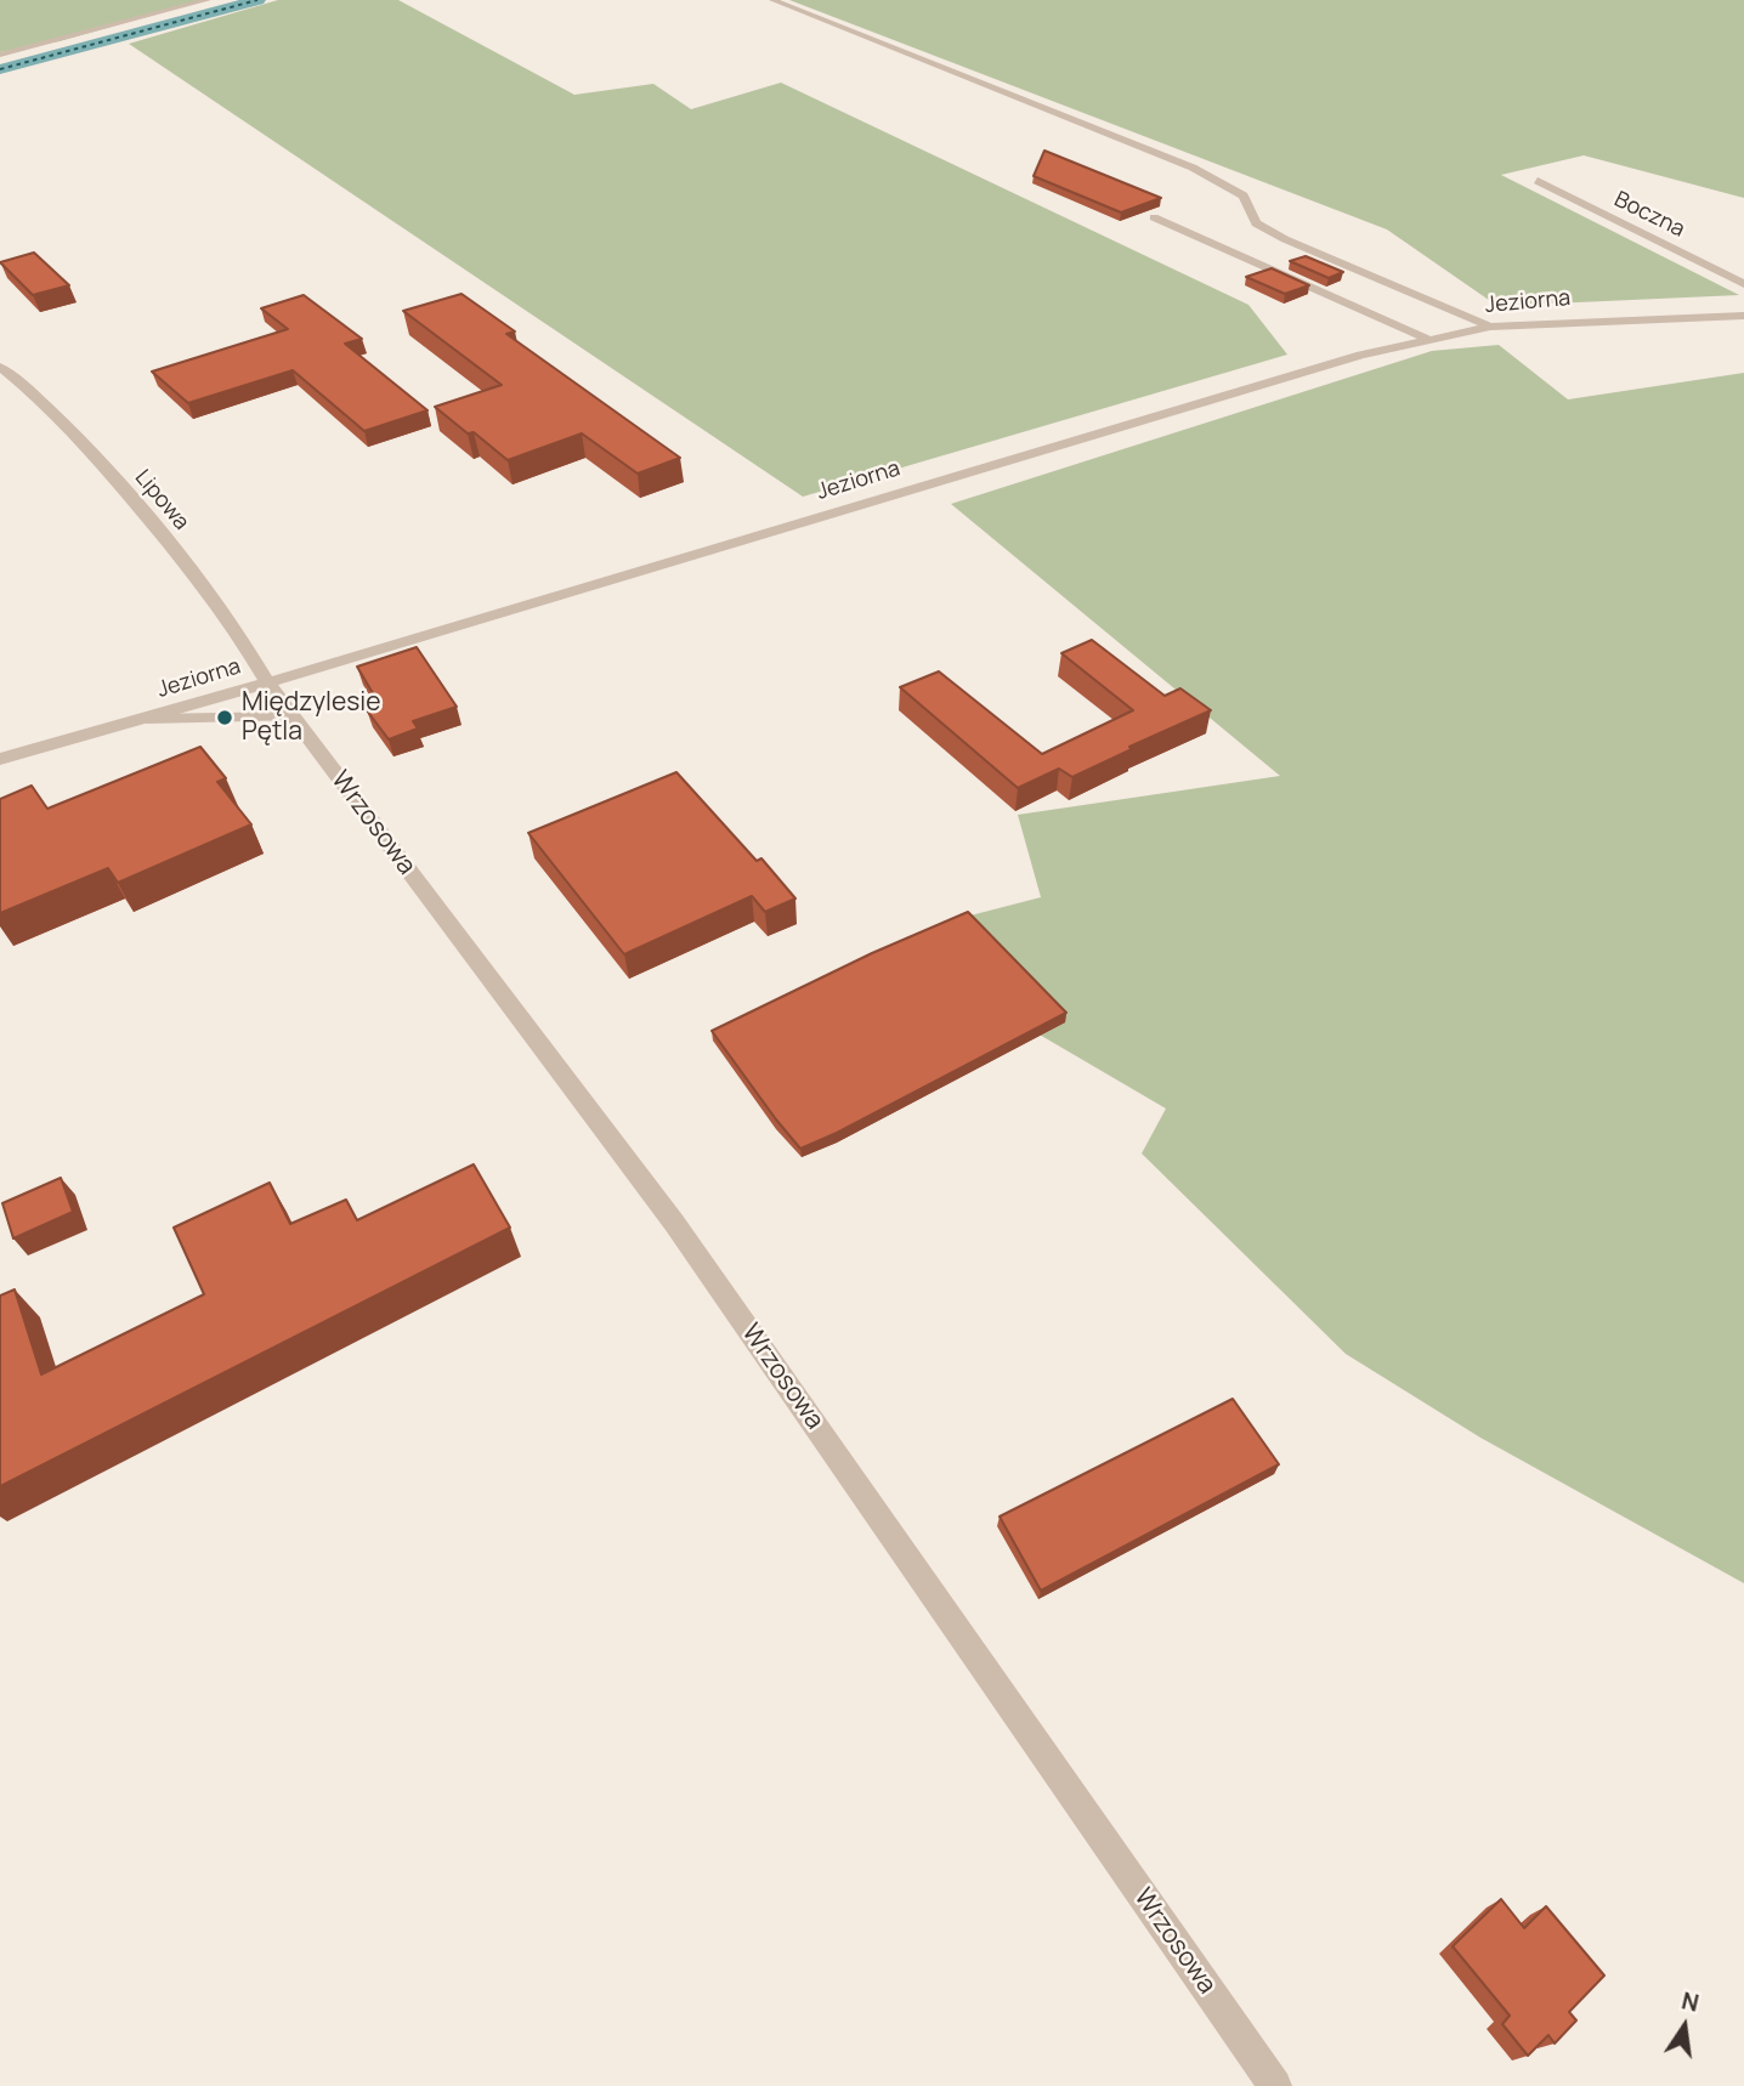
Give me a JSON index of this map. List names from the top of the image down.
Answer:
{
  "streets": {
    "street": [
      "Boczna",
      "Jeziorna",
      "Lipowa",
      "Wrzosowa"
    ]
  },
  "crossings": [
    ["Jeziorna", "Lipowa"],
    ["Jeziorna", "Wrzosowa"],
    ["Lipowa", "Wrzosowa"]
  ],
  "places": ["Międzylesie Pętla"],
  "north": "top"
}
